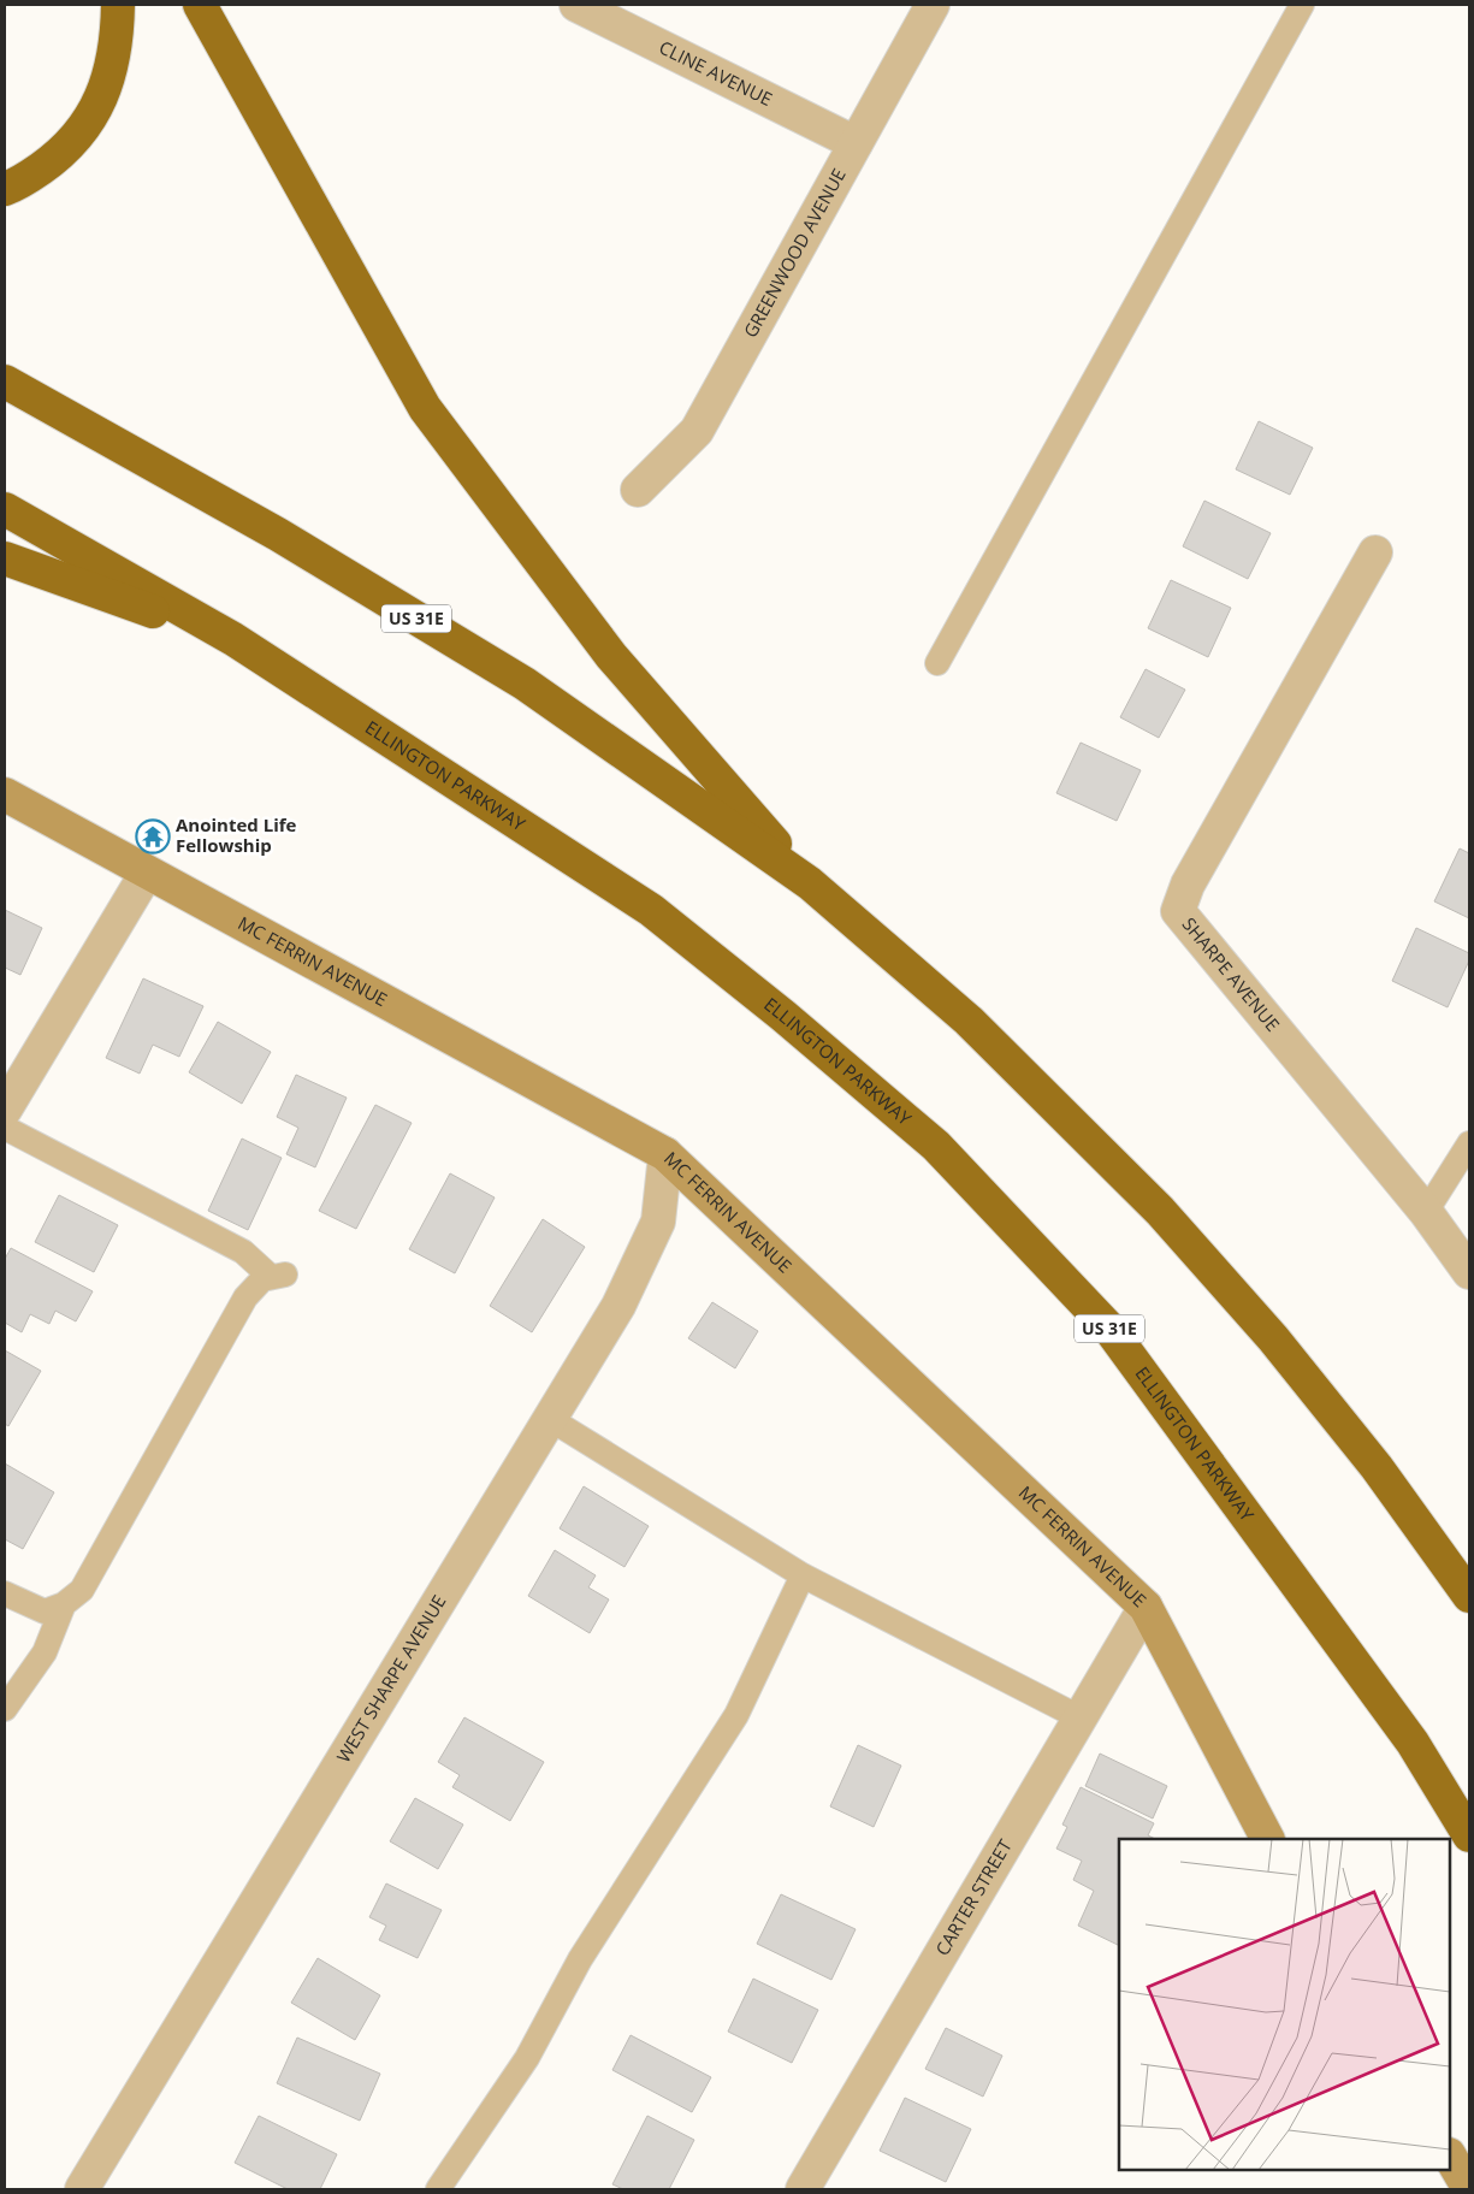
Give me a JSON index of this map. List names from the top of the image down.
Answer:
{
  "streets": {
    "highway": ["US 31E", "ELLINGTON PARKWAY"],
    "street": [
      "CLINE AVENUE",
      "GREENWOOD AVENUE",
      "MC FERRIN AVENUE",
      "SHARPE AVENUE",
      "WEST SHARPE AVENUE",
      "CARTER STREET"
    ]
  },
  "crossings": [
    ["CLINE AVENUE", "GREENWOOD AVENUE"],
    ["MC FERRIN AVENUE", "WEST SHARPE AVENUE"],
    ["MC FERRIN AVENUE", "CARTER STREET"]
  ],
  "places": {
    "temple": ["Anointed Life Fellowship"]
  }
}
